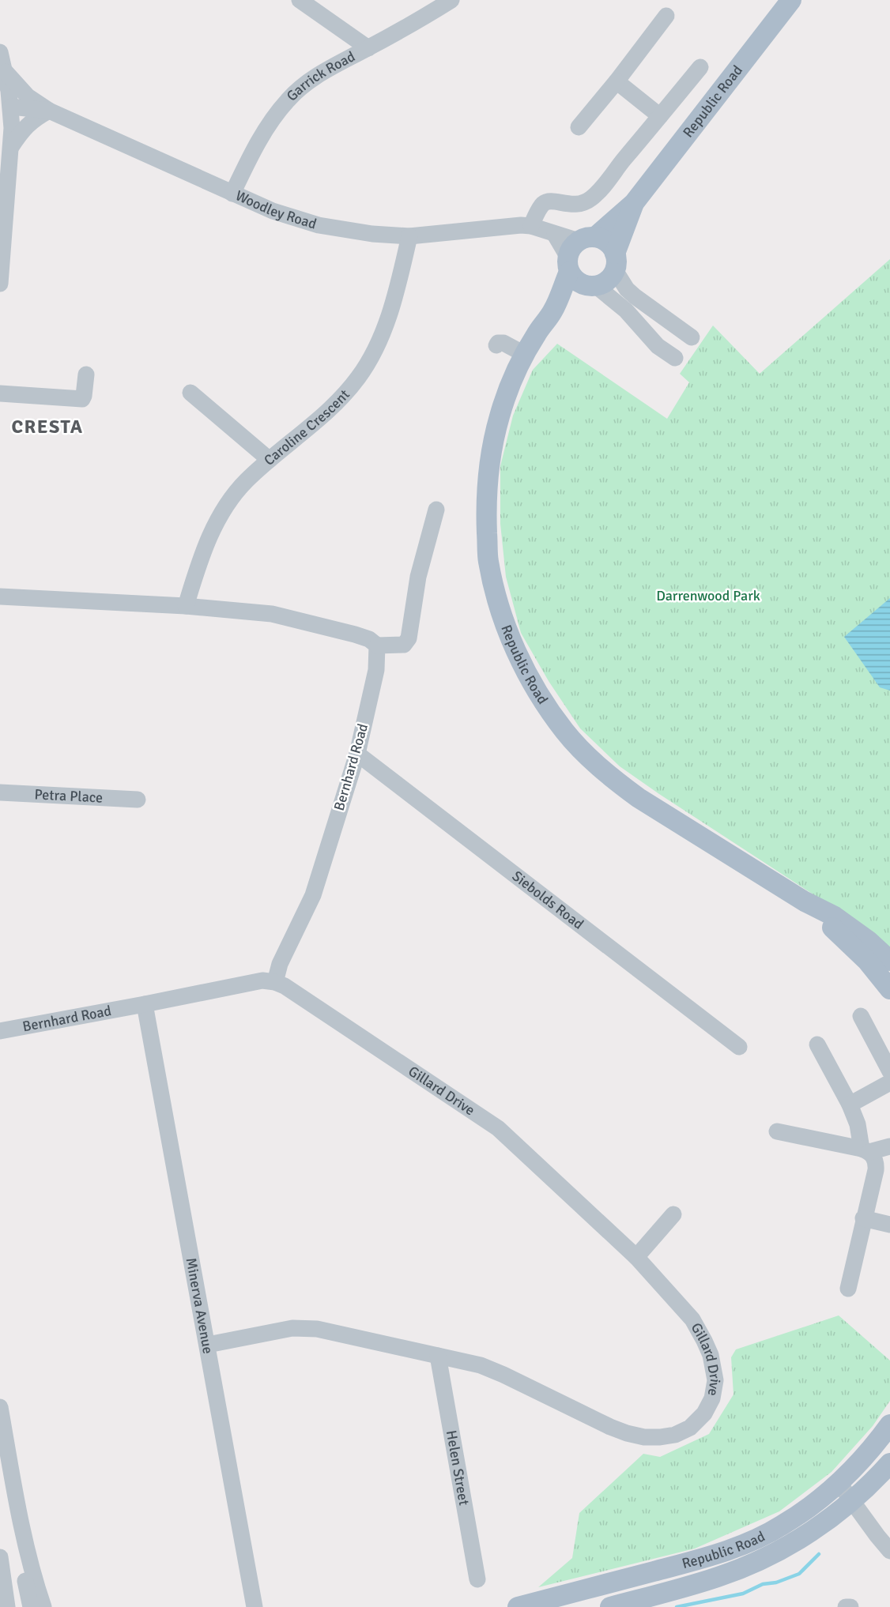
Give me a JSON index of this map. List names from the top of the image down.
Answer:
{
  "streets": {
    "main road": ["Republic Road"],
    "street": [
      "Garrick Road",
      "Woodley Road",
      "Caroline Crescent",
      "Bernhard Road",
      "Petra Place",
      "Siebolds Road",
      "Gillard Drive",
      "Minerva Avenue",
      "Helen Street"
    ]
  },
  "crossings": [
    ["Garrick Road", "Woodley Road"],
    ["Republic Road", "Woodley Road"],
    ["Woodley Road", "Caroline Crescent"],
    ["Bernhard Road", "Siebolds Road"],
    ["Bernhard Road", "Gillard Drive"],
    ["Bernhard Road", "Minerva Avenue"],
    ["Gillard Drive", "Minerva Avenue"],
    ["Gillard Drive", "Helen Street"]
  ],
  "districts": ["CRESTA"],
  "parks": ["Darrenwood Park"]
}
